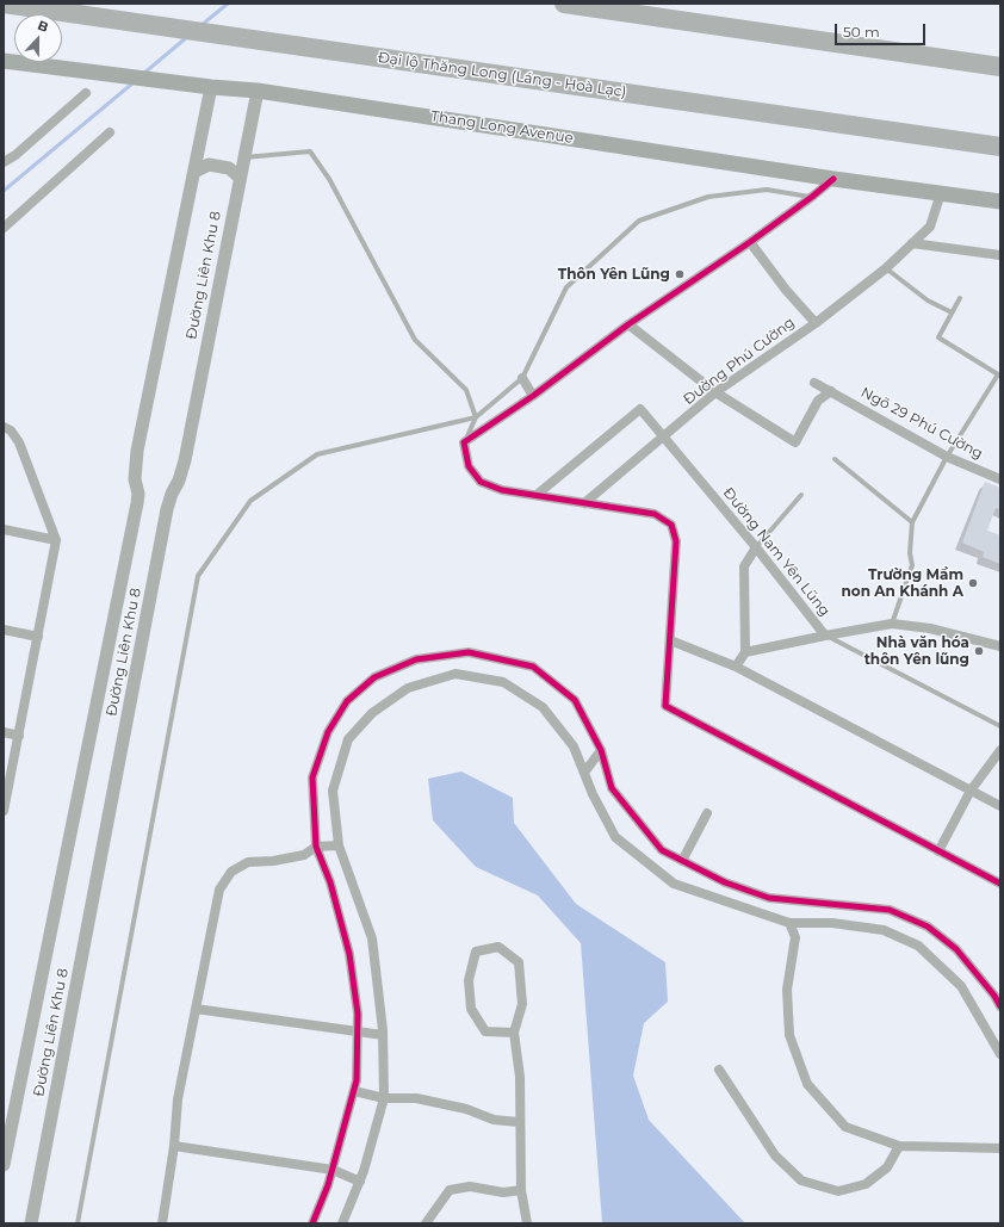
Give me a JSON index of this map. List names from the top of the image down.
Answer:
{
  "streets": {
    "highway": ["Đại lộ Thăng Long (Láng - Hoà Lạc)"],
    "main road": ["Thang Long Avenue"],
    "street": [
      "Đường Liên Khu 8",
      "Đường Phú Cường",
      "Ngõ 29 Phú Cường",
      "Đường Nam Yên Lũng"
    ]
  },
  "crossings": [
    ["Thang Long Avenue", "Đường Liên Khu 8"],
    ["Thang Long Avenue", "Đường Phú Cường"],
    ["Đường Phú Cường", "Đường Nam Yên Lũng"]
  ],
  "places": ["Thôn Yên Lũng", "Trường Mầm non An Khánh A", "Nhà văn hóa thôn Yên lũng"],
  "scale_bar": "50 m",
  "north": "top"
}
